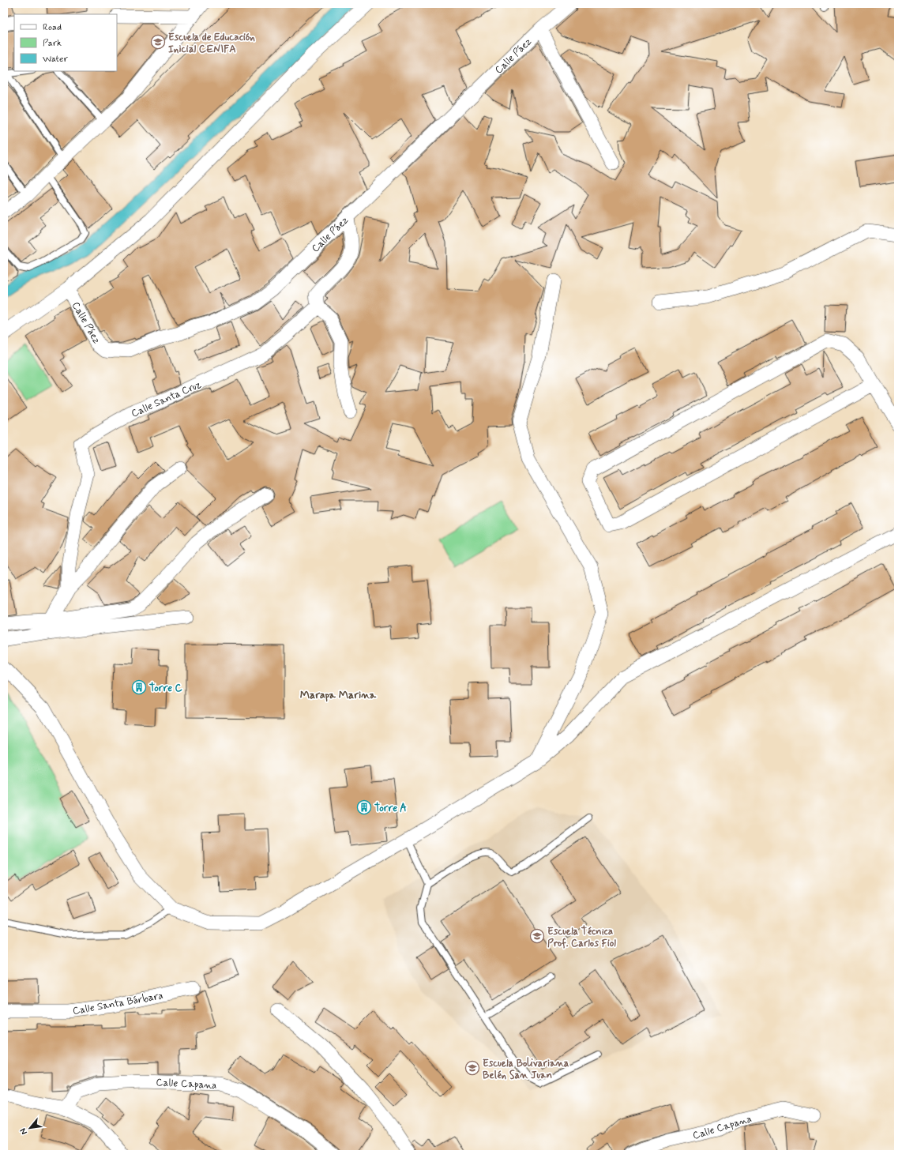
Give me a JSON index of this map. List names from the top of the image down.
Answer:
{
  "streets": {
    "street": [
      "Calle Páez",
      "Calle Santa Cruz",
      "Calle Santa Bárbara",
      "Calle Capana"
    ]
  },
  "districts": ["Marapa Marina"],
  "places": {
    "school or university": ["Escuela de Educación Inicial CENIFA", "Escuela Técnica Prof. Carlos Fiol", "Escuela Bolivariana Belén San Juan"],
    "building": ["Torre C", "Torre A"]
  },
  "legend": ["Road", "Park", "Water"],
  "north": "bottom left"
}
